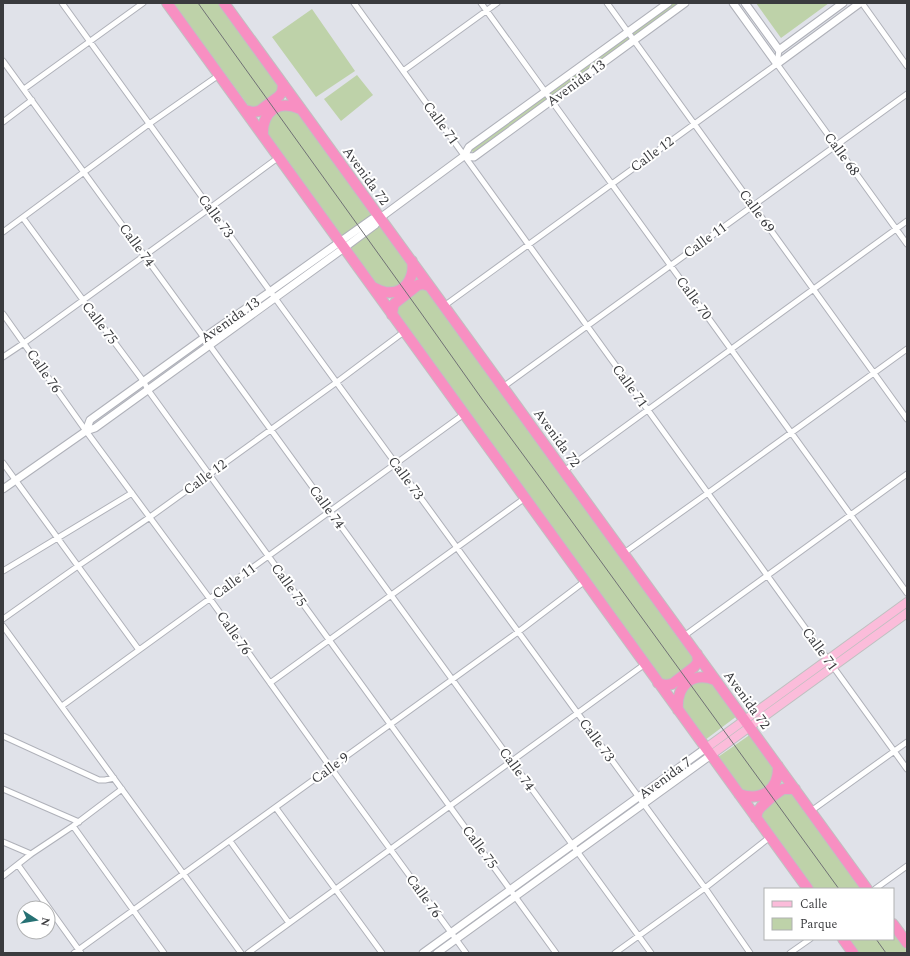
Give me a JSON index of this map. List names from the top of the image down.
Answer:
{
  "streets": {
    "highway": ["Avenida 72"],
    "main road": [
      "Avenida 13",
      "Calle 12",
      "Calle 68",
      "Avenida 7"
    ],
    "street": [
      "Calle 71",
      "Calle 69",
      "Calle 73",
      "Calle 11",
      "Calle 74",
      "Calle 70",
      "Calle 75",
      "Calle 76",
      "Calle 9"
    ]
  },
  "crossings": [
    ["Avenida 13", "Calle 71"],
    ["Avenida 13", "Avenida 72"],
    ["Avenida 13", "Calle 69"],
    ["Avenida 13", "Calle 73"],
    ["Avenida 13", "Calle 74"],
    ["Avenida 13", "Calle 70"],
    ["Avenida 13", "Calle 75"],
    ["Avenida 13", "Calle 76"],
    ["Calle 71", "Calle 12"],
    ["Calle 71", "Calle 11"],
    ["Calle 71", "Avenida 7"],
    ["Calle 12", "Calle 68"],
    ["Calle 12", "Avenida 72"],
    ["Calle 12", "Calle 69"],
    ["Calle 12", "Calle 73"],
    ["Calle 12", "Calle 74"],
    ["Calle 12", "Calle 70"],
    ["Calle 12", "Calle 75"],
    ["Calle 12", "Calle 76"],
    ["Calle 68", "Calle 11"],
    ["Avenida 72", "Calle 11"],
    ["Avenida 72", "Avenida 7"],
    ["Calle 69", "Calle 11"],
    ["Calle 73", "Calle 11"],
    ["Calle 73", "Calle 9"],
    ["Calle 73", "Avenida 7"],
    ["Calle 11", "Calle 74"],
    ["Calle 11", "Calle 70"],
    ["Calle 11", "Calle 75"],
    ["Calle 11", "Calle 76"],
    ["Calle 74", "Calle 9"],
    ["Calle 74", "Avenida 7"],
    ["Calle 75", "Calle 9"],
    ["Calle 75", "Avenida 7"],
    ["Calle 76", "Calle 9"],
    ["Calle 76", "Avenida 7"]
  ],
  "legend": ["Calle", "Parque"],
  "north": "right"
}
